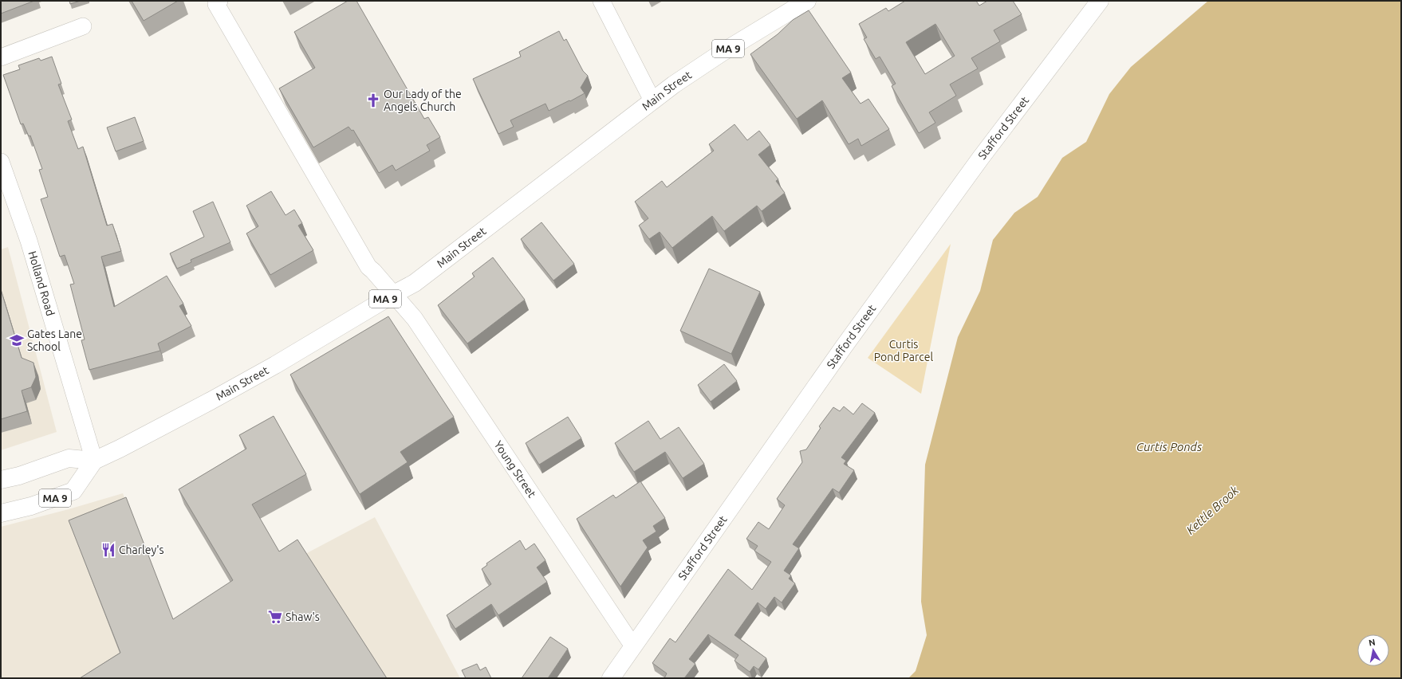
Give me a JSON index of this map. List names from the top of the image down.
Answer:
{
  "streets": {
    "main road": ["MA 9", "Main Street", "Stafford Street"],
    "street": ["Holland Road", "Young Street"]
  },
  "crossings": [
    ["Main Street", "Holland Road"],
    ["Main Street", "Young Street"],
    ["Stafford Street", "Young Street"]
  ],
  "water": ["Curtis Ponds", "Kettle Brook"],
  "parks": ["Curtis Pond Parcel"],
  "places": {
    "church": ["Our Lady of the Angels Church"],
    "school or university": ["Gates Lane School"],
    "restaurant": ["Charley's"],
    "supermarket": ["Shaw's"]
  },
  "north": "top"
}
